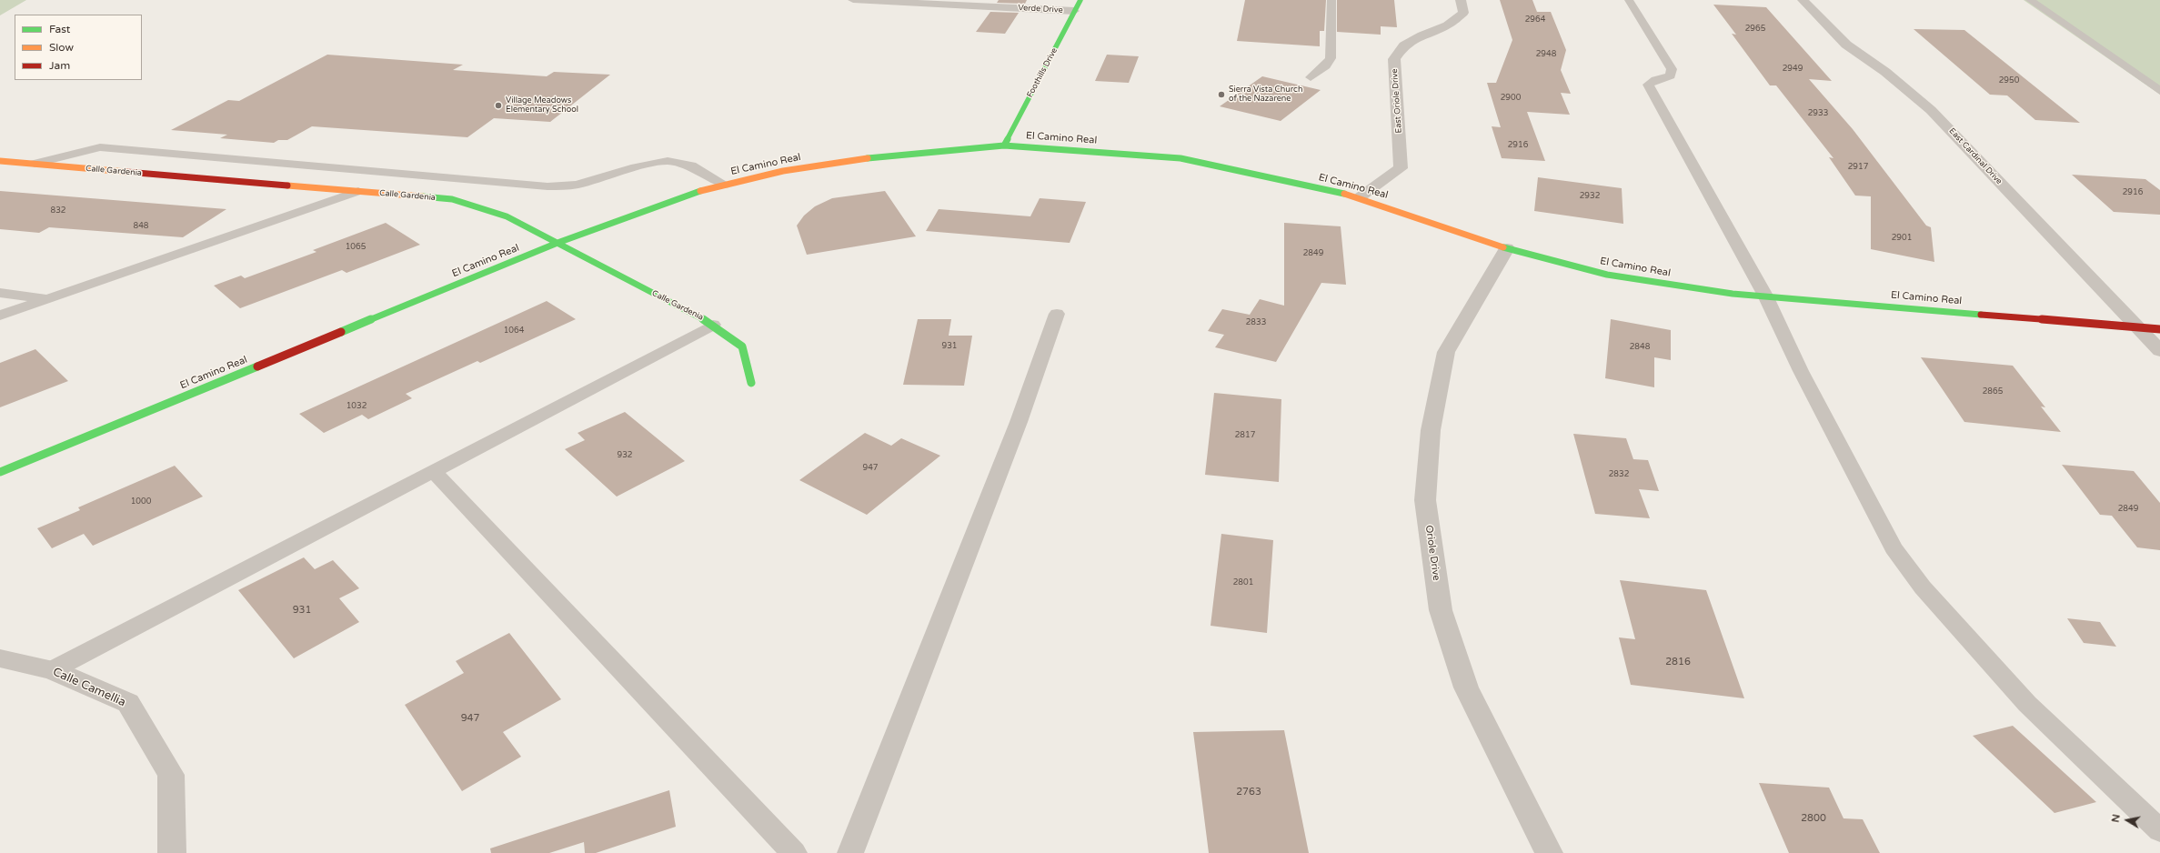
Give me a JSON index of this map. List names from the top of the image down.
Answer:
{
  "streets": {
    "street": [
      "Verde Drive",
      "Foothills Drive",
      "East Oriole Drive",
      "El Camino Real",
      "East Cardinal Drive",
      "Calle Gardenia",
      "Oriole Drive",
      "Calle Camellia"
    ]
  },
  "crossings": [
    ["Verde Drive", "Foothills Drive"],
    ["Foothills Drive", "El Camino Real"],
    ["East Oriole Drive", "El Camino Real"],
    ["El Camino Real", "East Cardinal Drive"],
    ["El Camino Real", "Calle Gardenia"],
    ["El Camino Real", "Oriole Drive"]
  ],
  "places": ["Sierra Vista Church of the Nazarene", "Village Meadows Elementary School"],
  "house_numbers": [
    "2964",
    "2965",
    "2948",
    "2949",
    "2950",
    "2900",
    "2933",
    "2916",
    "2917",
    "2916",
    "2932",
    "832",
    "848",
    "2901",
    "1065",
    "2849",
    "2833",
    "1064",
    "931",
    "2848",
    "2865",
    "1032",
    "2817",
    "932",
    "947",
    "2832",
    "1000",
    "2849",
    "2801",
    "931",
    "2816",
    "947",
    "2763",
    "2800"
  ],
  "legend": ["Fast", "Slow", "Jam"],
  "north": "left"
}
